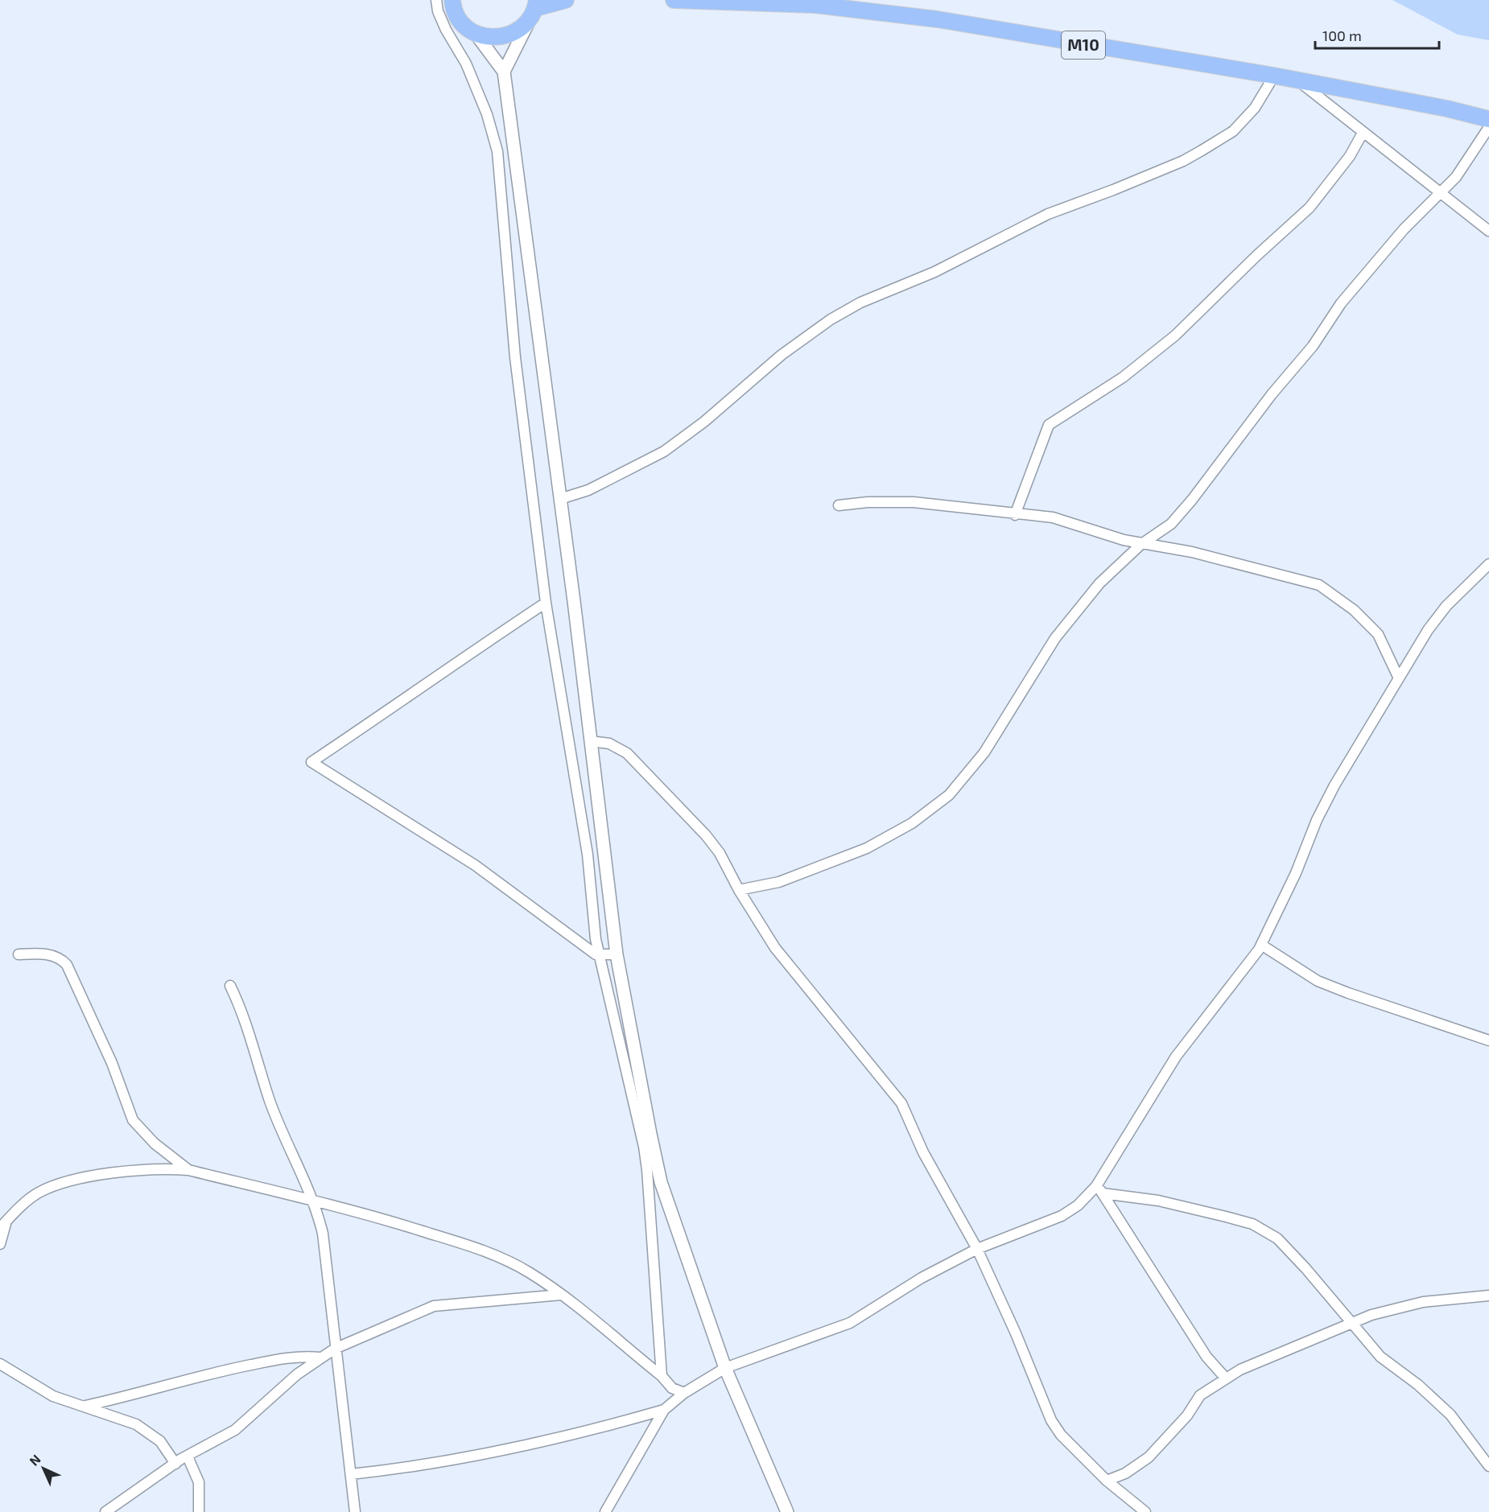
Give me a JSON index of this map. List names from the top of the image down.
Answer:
{
  "streets": {
    "main road": ["M10"]
  },
  "scale_bar": "100 m",
  "north": "top left"
}
